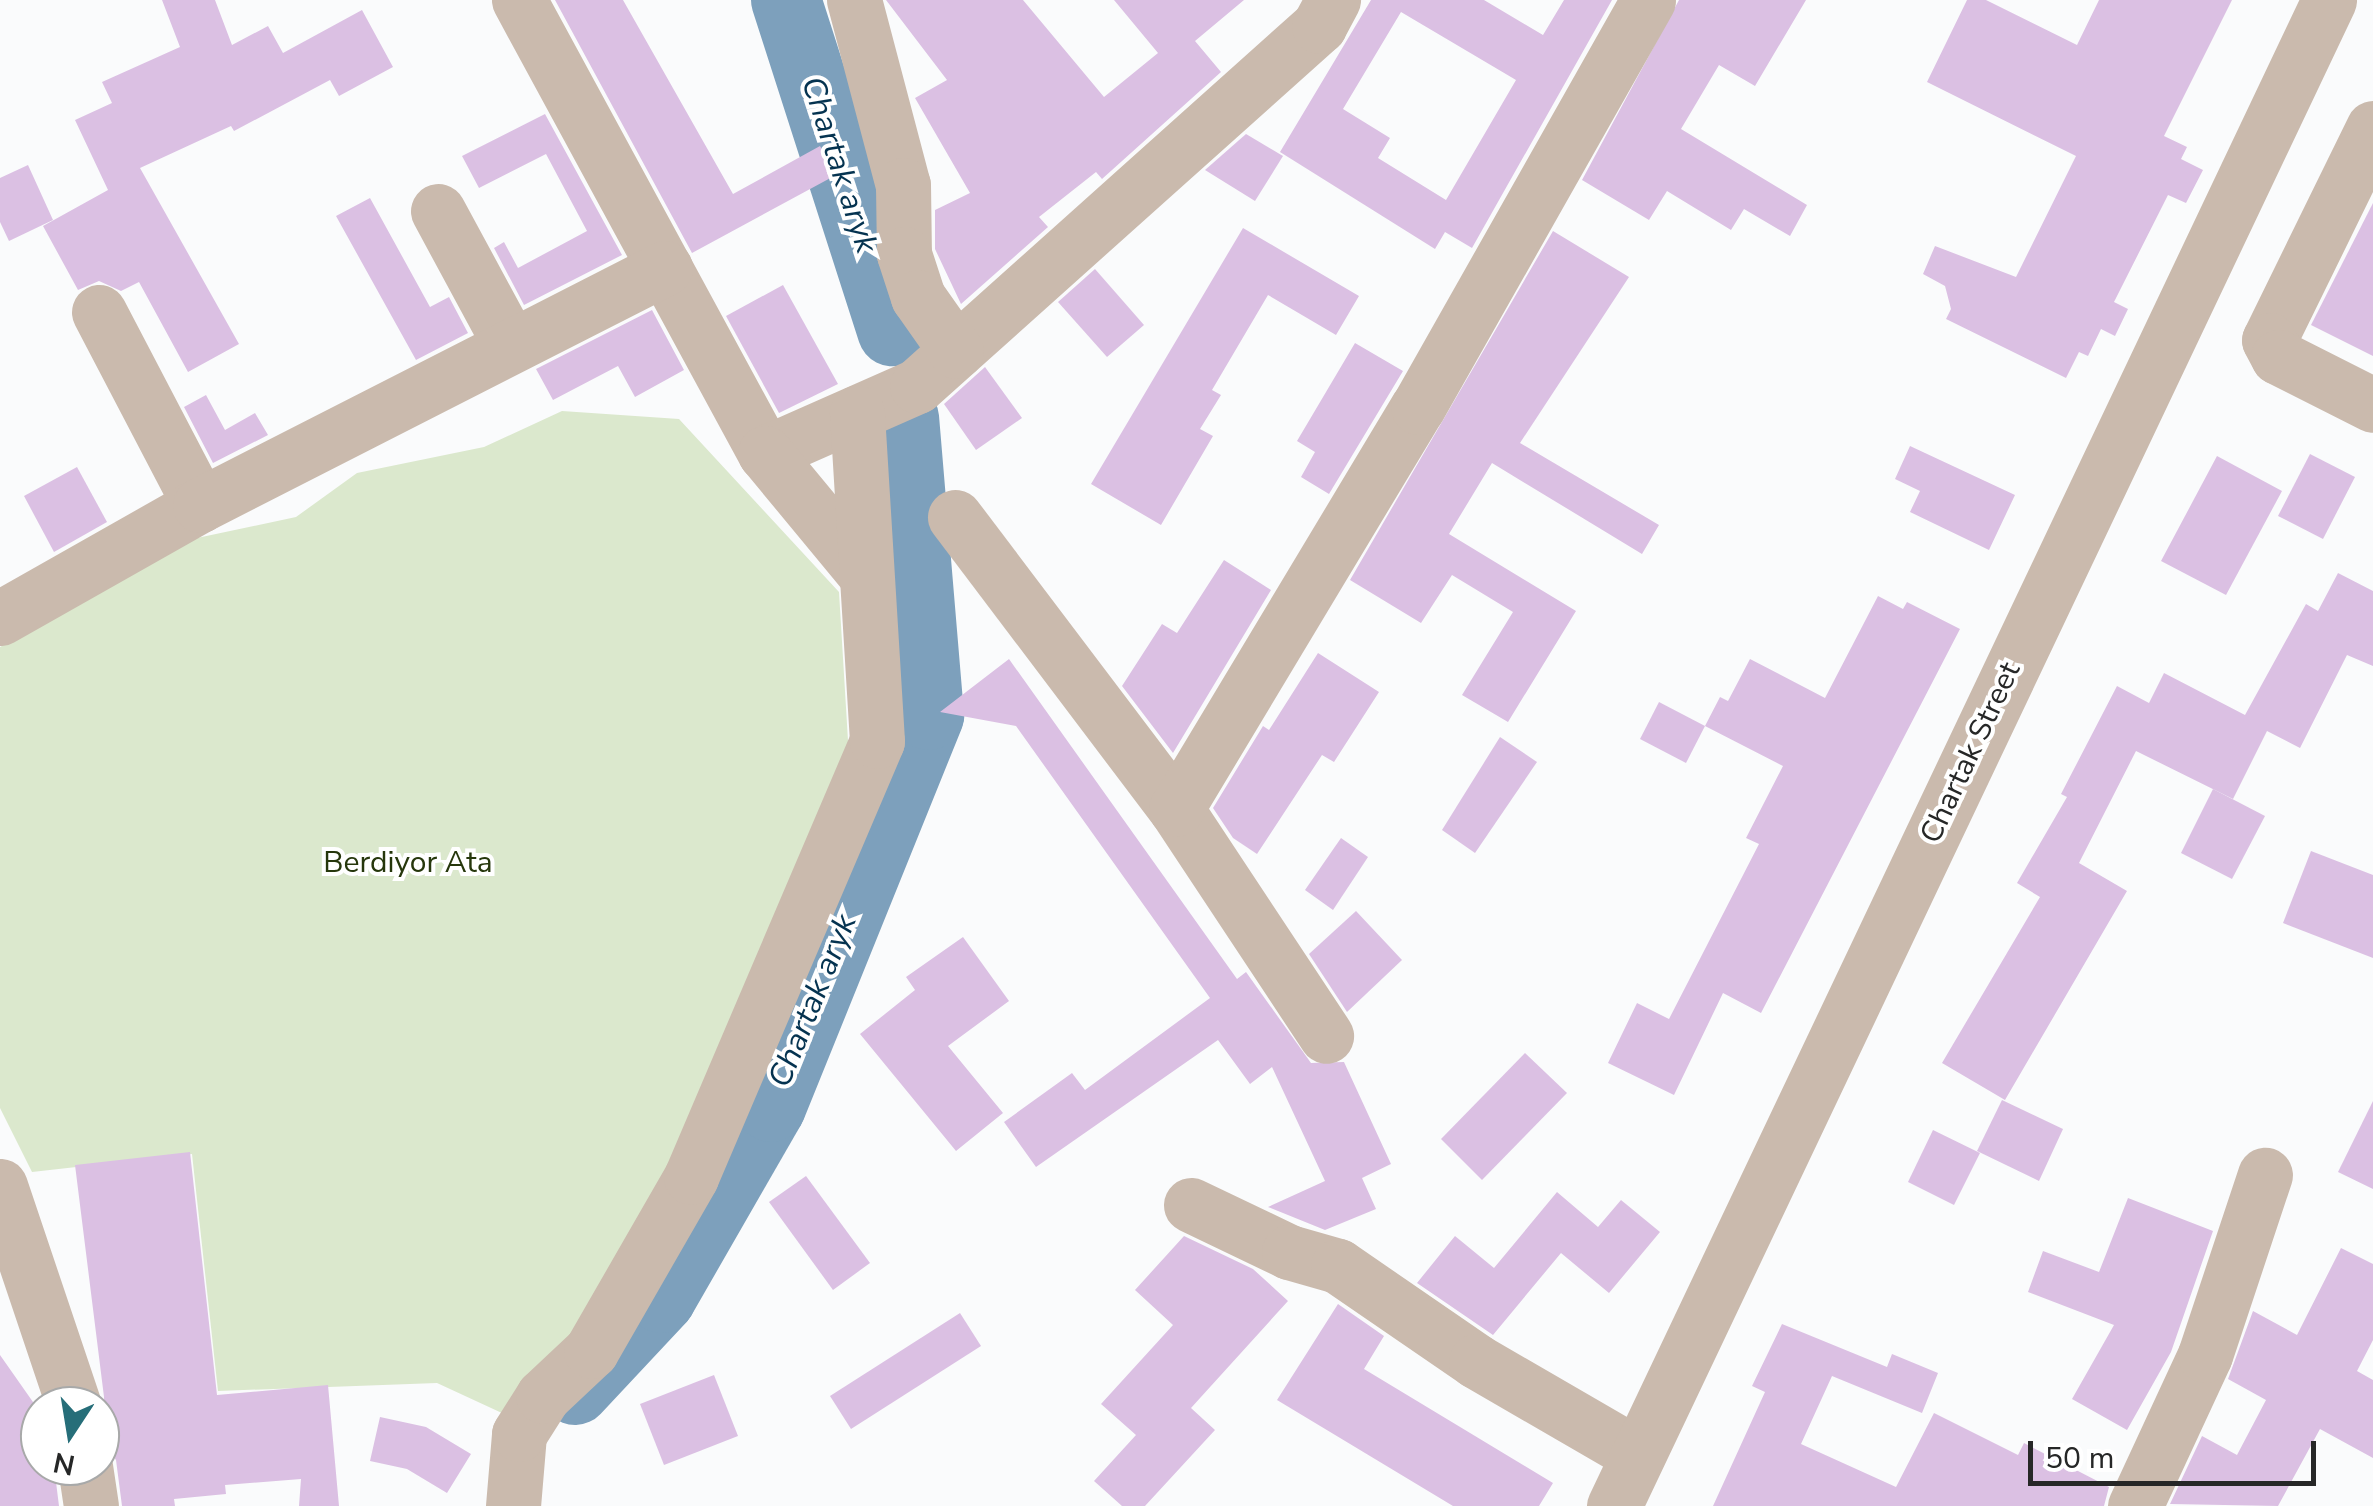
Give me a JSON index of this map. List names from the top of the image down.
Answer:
{
  "streets": {
    "street": ["Chartak Street"]
  },
  "water": ["Chartak aryk"],
  "parks": ["Berdiyor Ata"],
  "scale_bar": "50 m",
  "north": "bottom"
}
